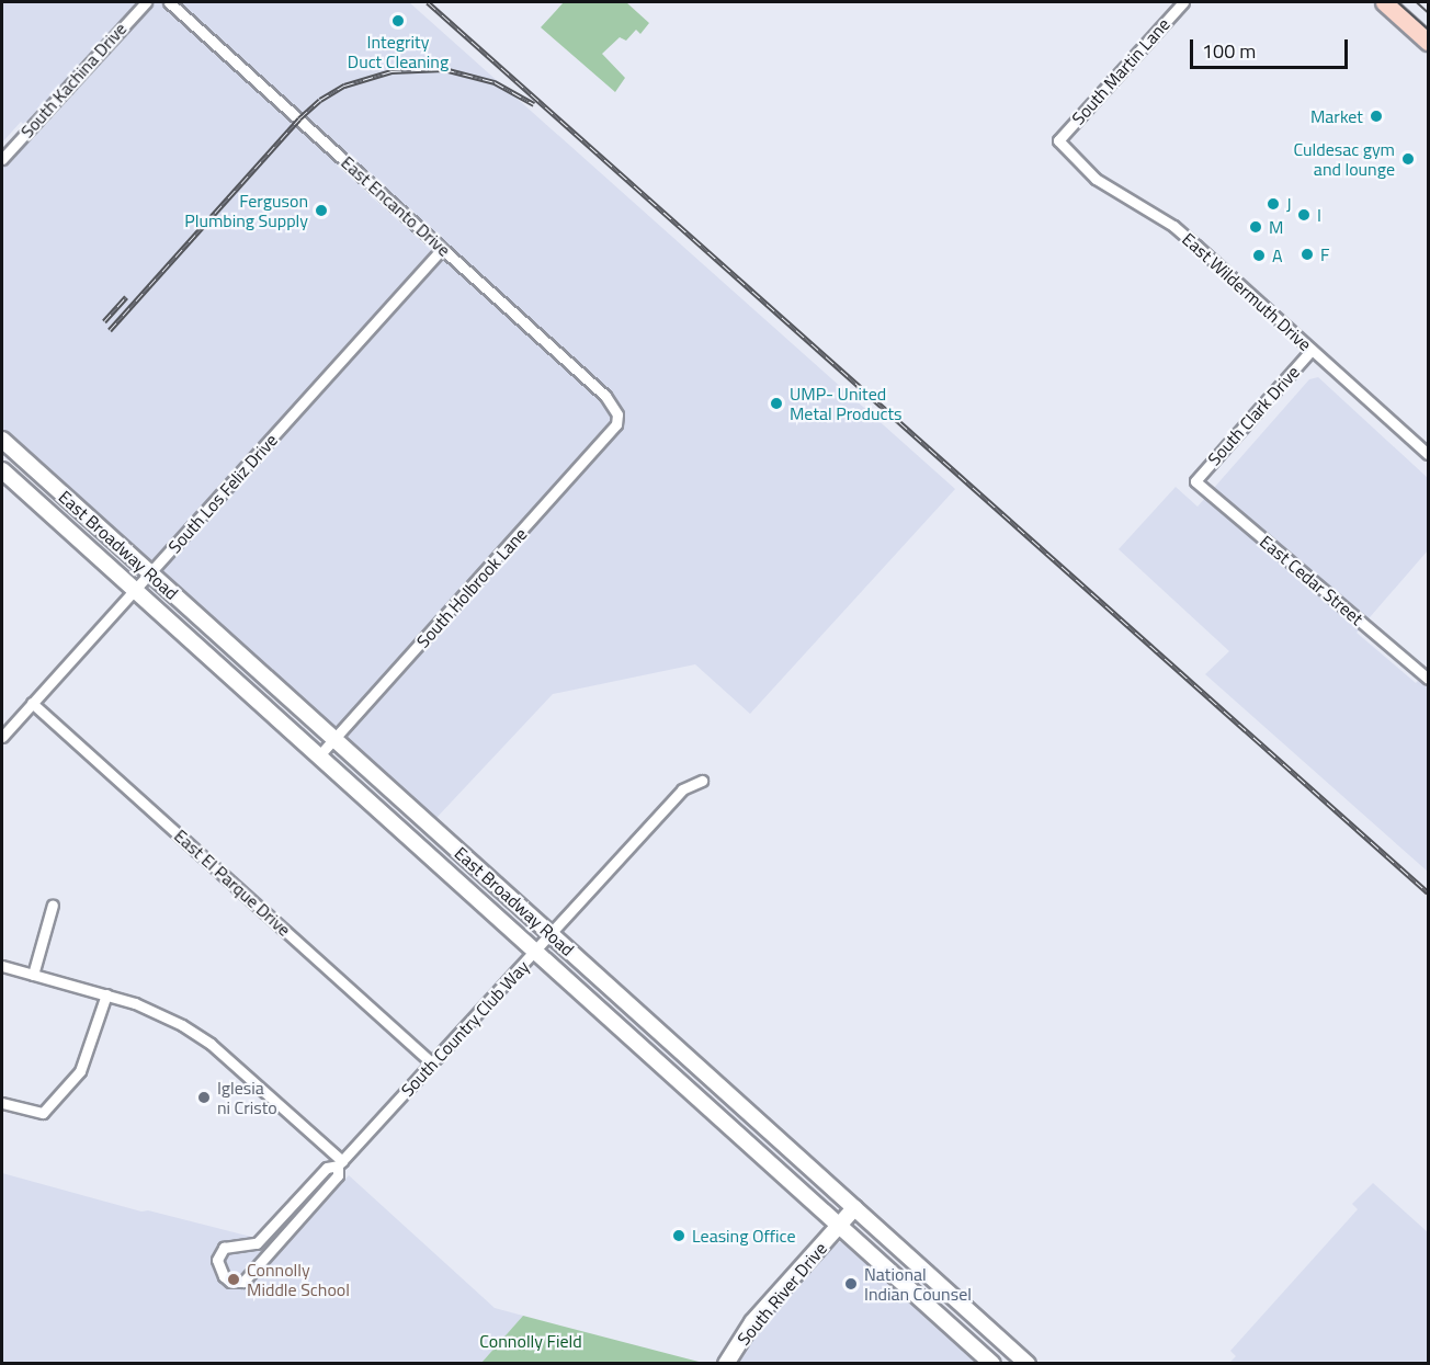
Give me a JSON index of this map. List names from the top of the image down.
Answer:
{
  "streets": {
    "main road": ["East Broadway Road", "South River Drive"],
    "street": [
      "South Martin Lane",
      "South Kachina Drive",
      "East Encanto Drive",
      "East Wildermuth Drive",
      "South Clark Drive",
      "South Los Feliz Drive",
      "East Cedar Street",
      "South Holbrook Lane",
      "East El Parque Drive",
      "South Country Club Way"
    ]
  },
  "crossings": [
    ["South Martin Lane", "East Wildermuth Drive"],
    ["East Encanto Drive", "South Los Feliz Drive"],
    ["East Encanto Drive", "South Holbrook Lane"],
    ["East Wildermuth Drive", "South Clark Drive"],
    ["South Clark Drive", "East Cedar Street"],
    ["South Los Feliz Drive", "East Broadway Road"],
    ["South Los Feliz Drive", "East El Parque Drive"],
    ["East Broadway Road", "South Holbrook Lane"],
    ["East Broadway Road", "South Country Club Way"],
    ["East Broadway Road", "South River Drive"],
    ["East El Parque Drive", "South Country Club Way"]
  ],
  "parks": ["Connolly Field"],
  "places": [
    "Integrity Duct Cleaning",
    "Market",
    "Culdesac gym and lounge",
    "J",
    "Ferguson Plumbing Supply",
    "I",
    "M",
    "F",
    "A",
    "UMP- United Metal Products",
    "Iglesia ni Cristo",
    "Leasing Office",
    "Connolly Middle School",
    "National Indian Counsel"
  ],
  "scale_bar": "100 m"
}
